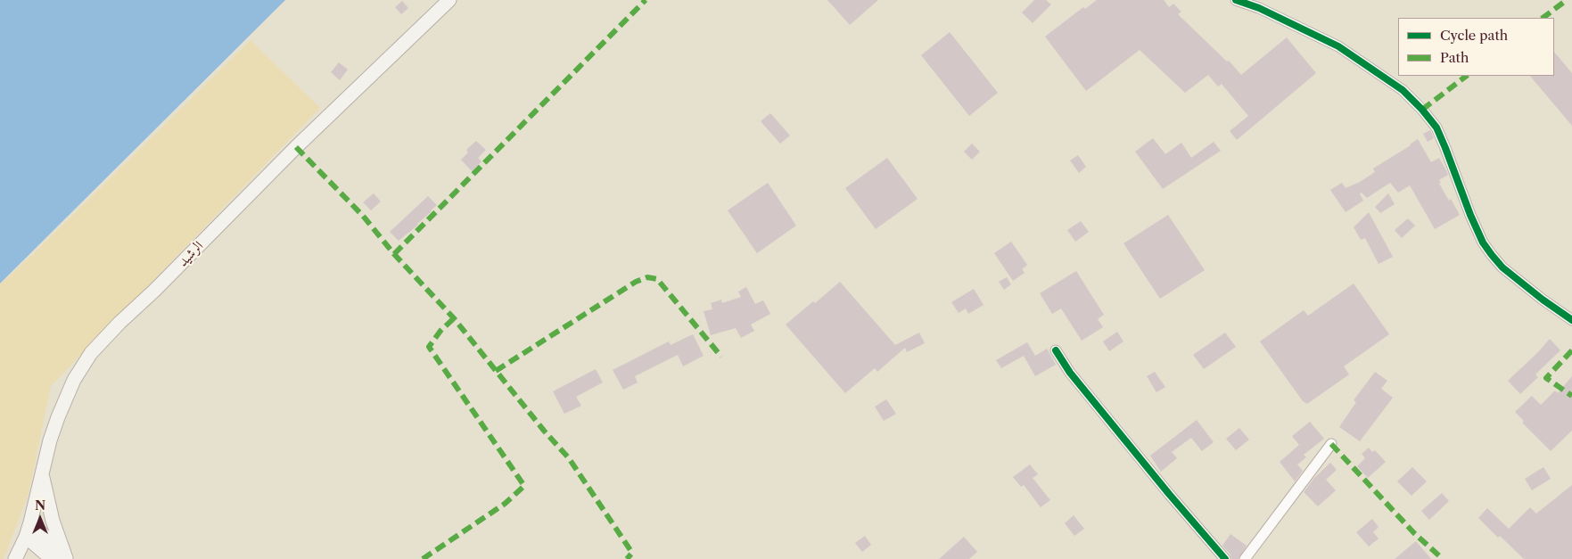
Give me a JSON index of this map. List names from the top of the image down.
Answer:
{
  "streets": {
    "main road": ["الرشيد"]
  },
  "legend": ["Cycle path", "Path"],
  "north": "top"
}
